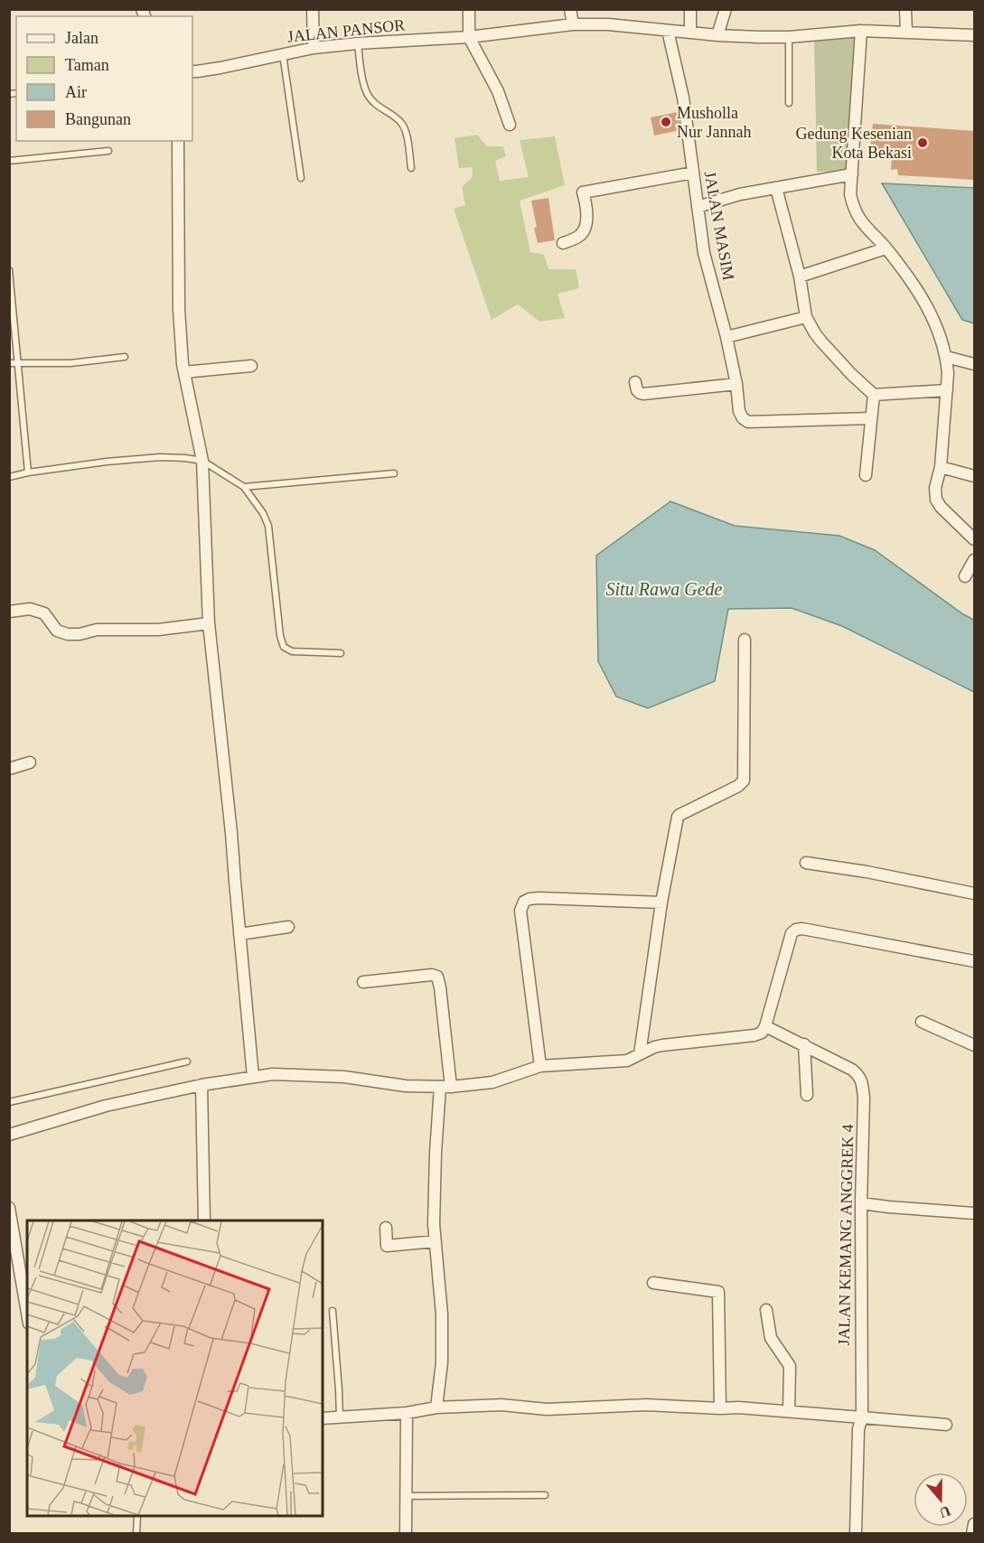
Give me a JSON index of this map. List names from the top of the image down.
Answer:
{
  "streets": {
    "street": ["JALAN PANSOR", "JALAN MASIM", "JALAN KEMANG ANGGREK 4"]
  },
  "crossings": [
    ["JALAN PANSOR", "JALAN MASIM"]
  ],
  "water": ["Situ Rawa Gede"],
  "places": ["Musholla Nur Jannah", "Gedung Kesenian Kota Bekasi"],
  "legend": [
    "Jalan",
    "Taman",
    "Air",
    "Bangunan"
  ],
  "north": "bottom"
}
